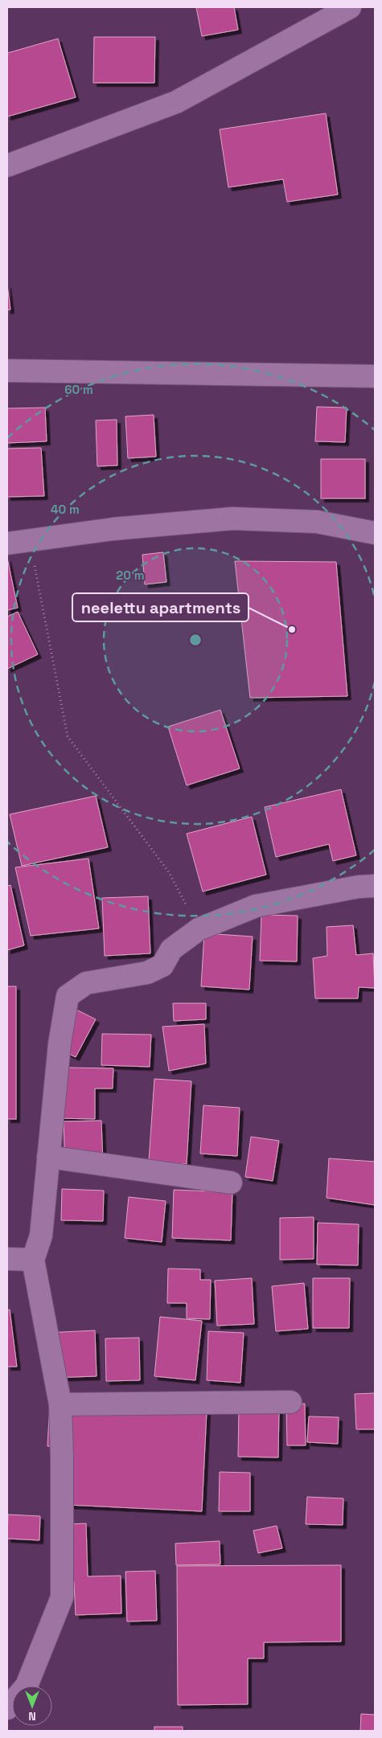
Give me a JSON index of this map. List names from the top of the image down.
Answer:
{
  "places": ["neelettu apartments"],
  "north": "bottom",
  "rings": ["60 m", "40 m", "20 m"]
}
